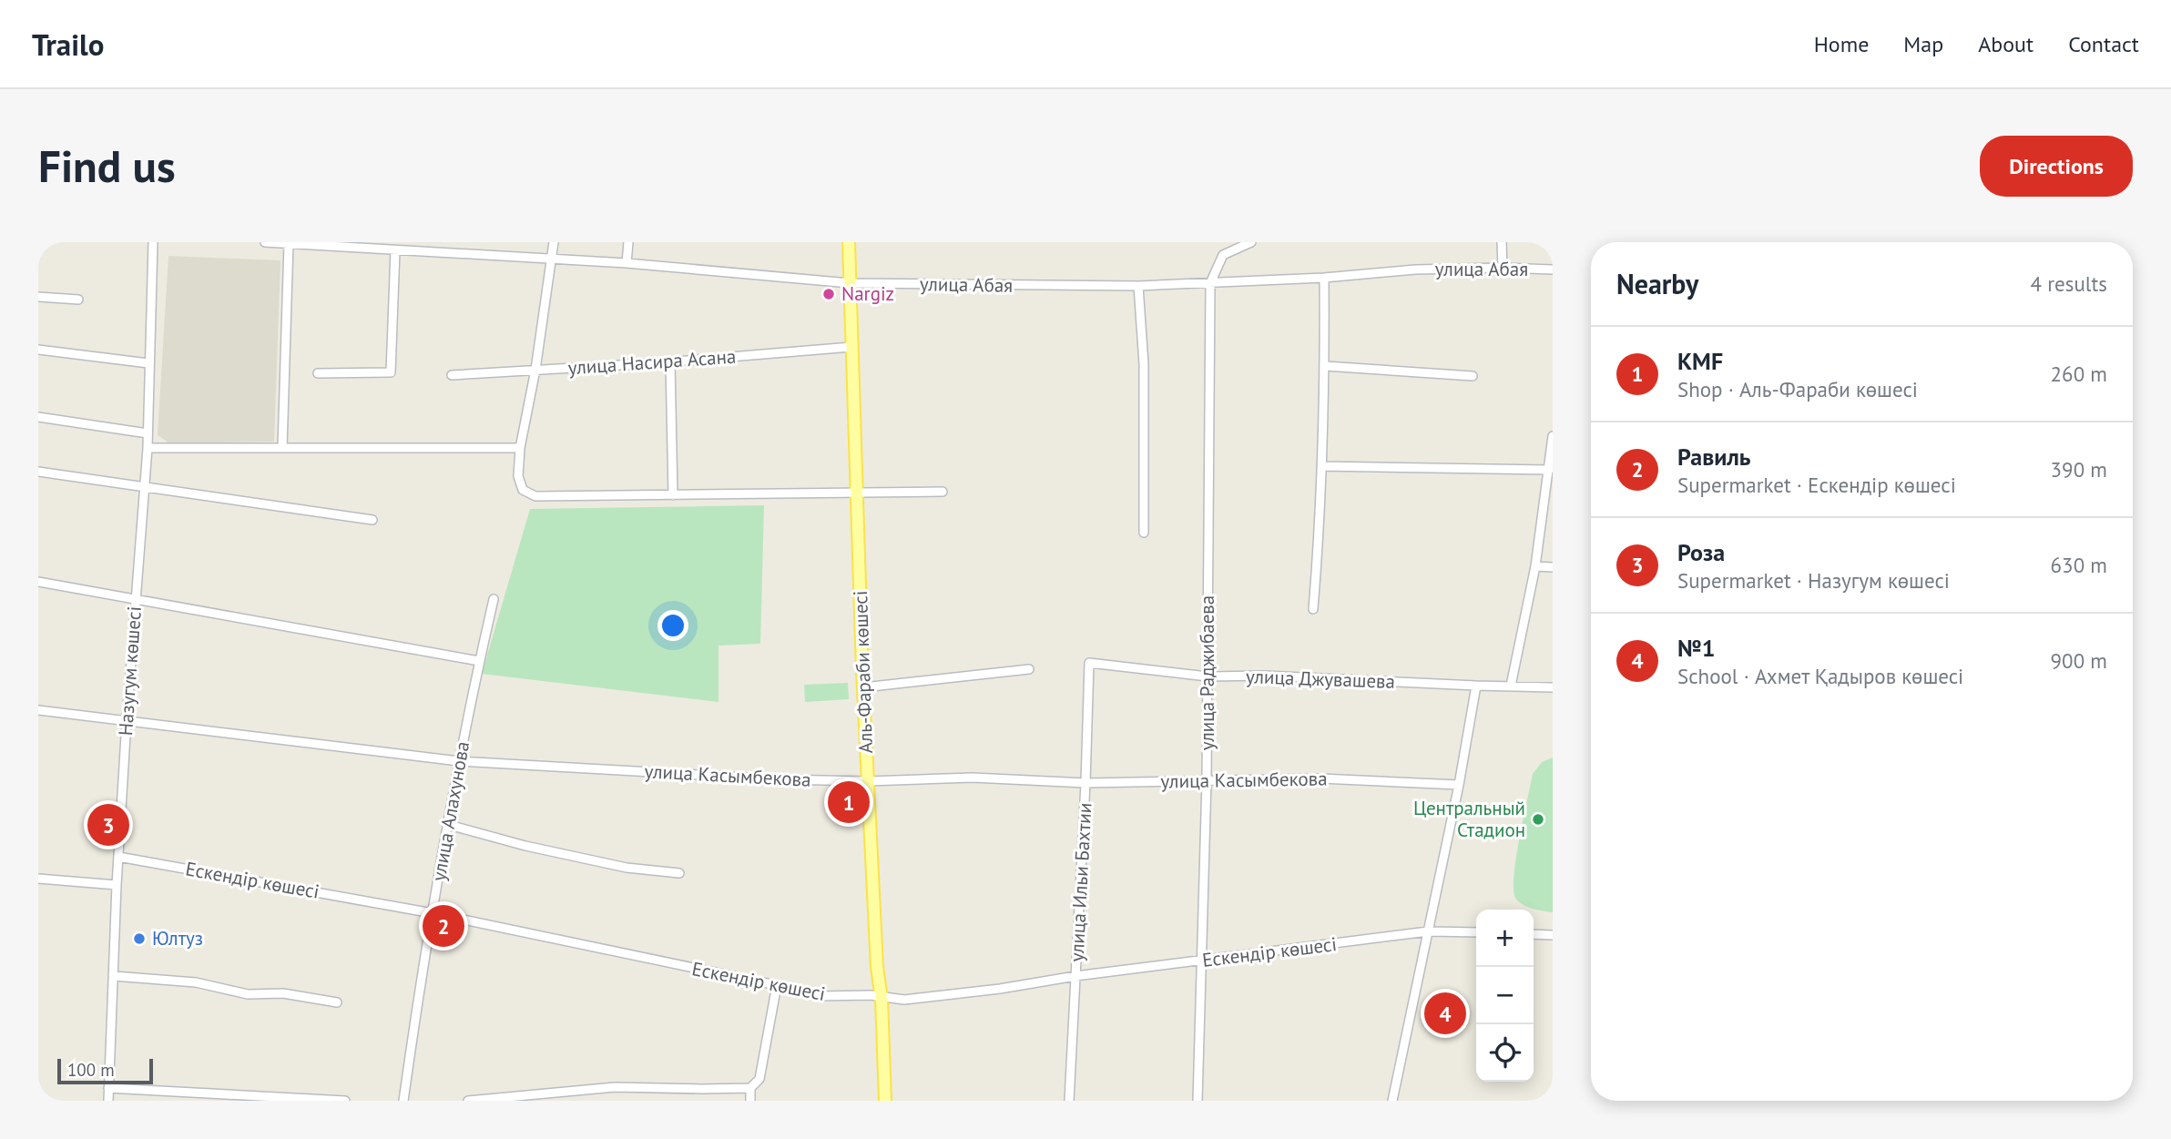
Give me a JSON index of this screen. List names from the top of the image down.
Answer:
{
  "streets": {
    "main road": ["Аль-Фараби көшесі"],
    "street": [
      "улица Абая",
      "улица Насира Асана",
      "Назугум көшесі",
      "улица Раджибаева",
      "улица Джувашева",
      "улица Касымбекова",
      "улица Алахунова",
      "Ескендір көшесі",
      "улица Ильи Бахтии"
    ]
  },
  "crossings": [
    ["улица Абая", "Аль-Фараби көшесі"],
    ["улица Абая", "улица Раджибаева"],
    ["улица Насира Асана", "Аль-Фараби көшесі"],
    ["Назугум көшесі", "улица Касымбекова"],
    ["Назугум көшесі", "Ескендір көшесі"],
    ["Аль-Фараби көшесі", "улица Касымбекова"],
    ["Аль-Фараби көшесі", "Ескендір көшесі"],
    ["улица Раджибаева", "улица Джувашева"],
    ["улица Раджибаева", "улица Касымбекова"],
    ["улица Раджибаева", "Ескендір көшесі"],
    ["улица Джувашева", "улица Ильи Бахтии"],
    ["улица Касымбекова", "улица Алахунова"],
    ["улица Касымбекова", "улица Ильи Бахтии"],
    ["улица Алахунова", "Ескендір көшесі"],
    ["Ескендір көшесі", "улица Ильи Бахтии"]
  ],
  "places": ["Nargiz", "Центральный Стадион", "Юлтуз"],
  "scale_bar": "100 m",
  "page": {
    "header": "Trailo",
    "nav": [
      "Home",
      "Map",
      "About",
      "Contact"
    ],
    "buttons": "Directions",
    "title": "Find us",
    "heading": ["Nearby", "4 results"],
    "list": [
      {
        "mark": "1",
        "name": "KMF",
        "note": "Shop · Аль-Фараби көшесі",
        "value": "260 m"
      },
      {
        "mark": "2",
        "name": "Равиль",
        "note": "Supermarket · Ескендір көшесі",
        "value": "390 m"
      },
      {
        "mark": "3",
        "name": "Роза",
        "note": "Supermarket · Назугум көшесі",
        "value": "630 m"
      },
      {
        "mark": "4",
        "name": "№1",
        "note": "School · Ахмет Қадыров көшесі",
        "value": "900 m"
      }
    ],
    "pins": [
      "1",
      "3",
      "2",
      "4"
    ],
    "map_buttons": ["+", "−"],
    "scale": "100 m"
  }
}
